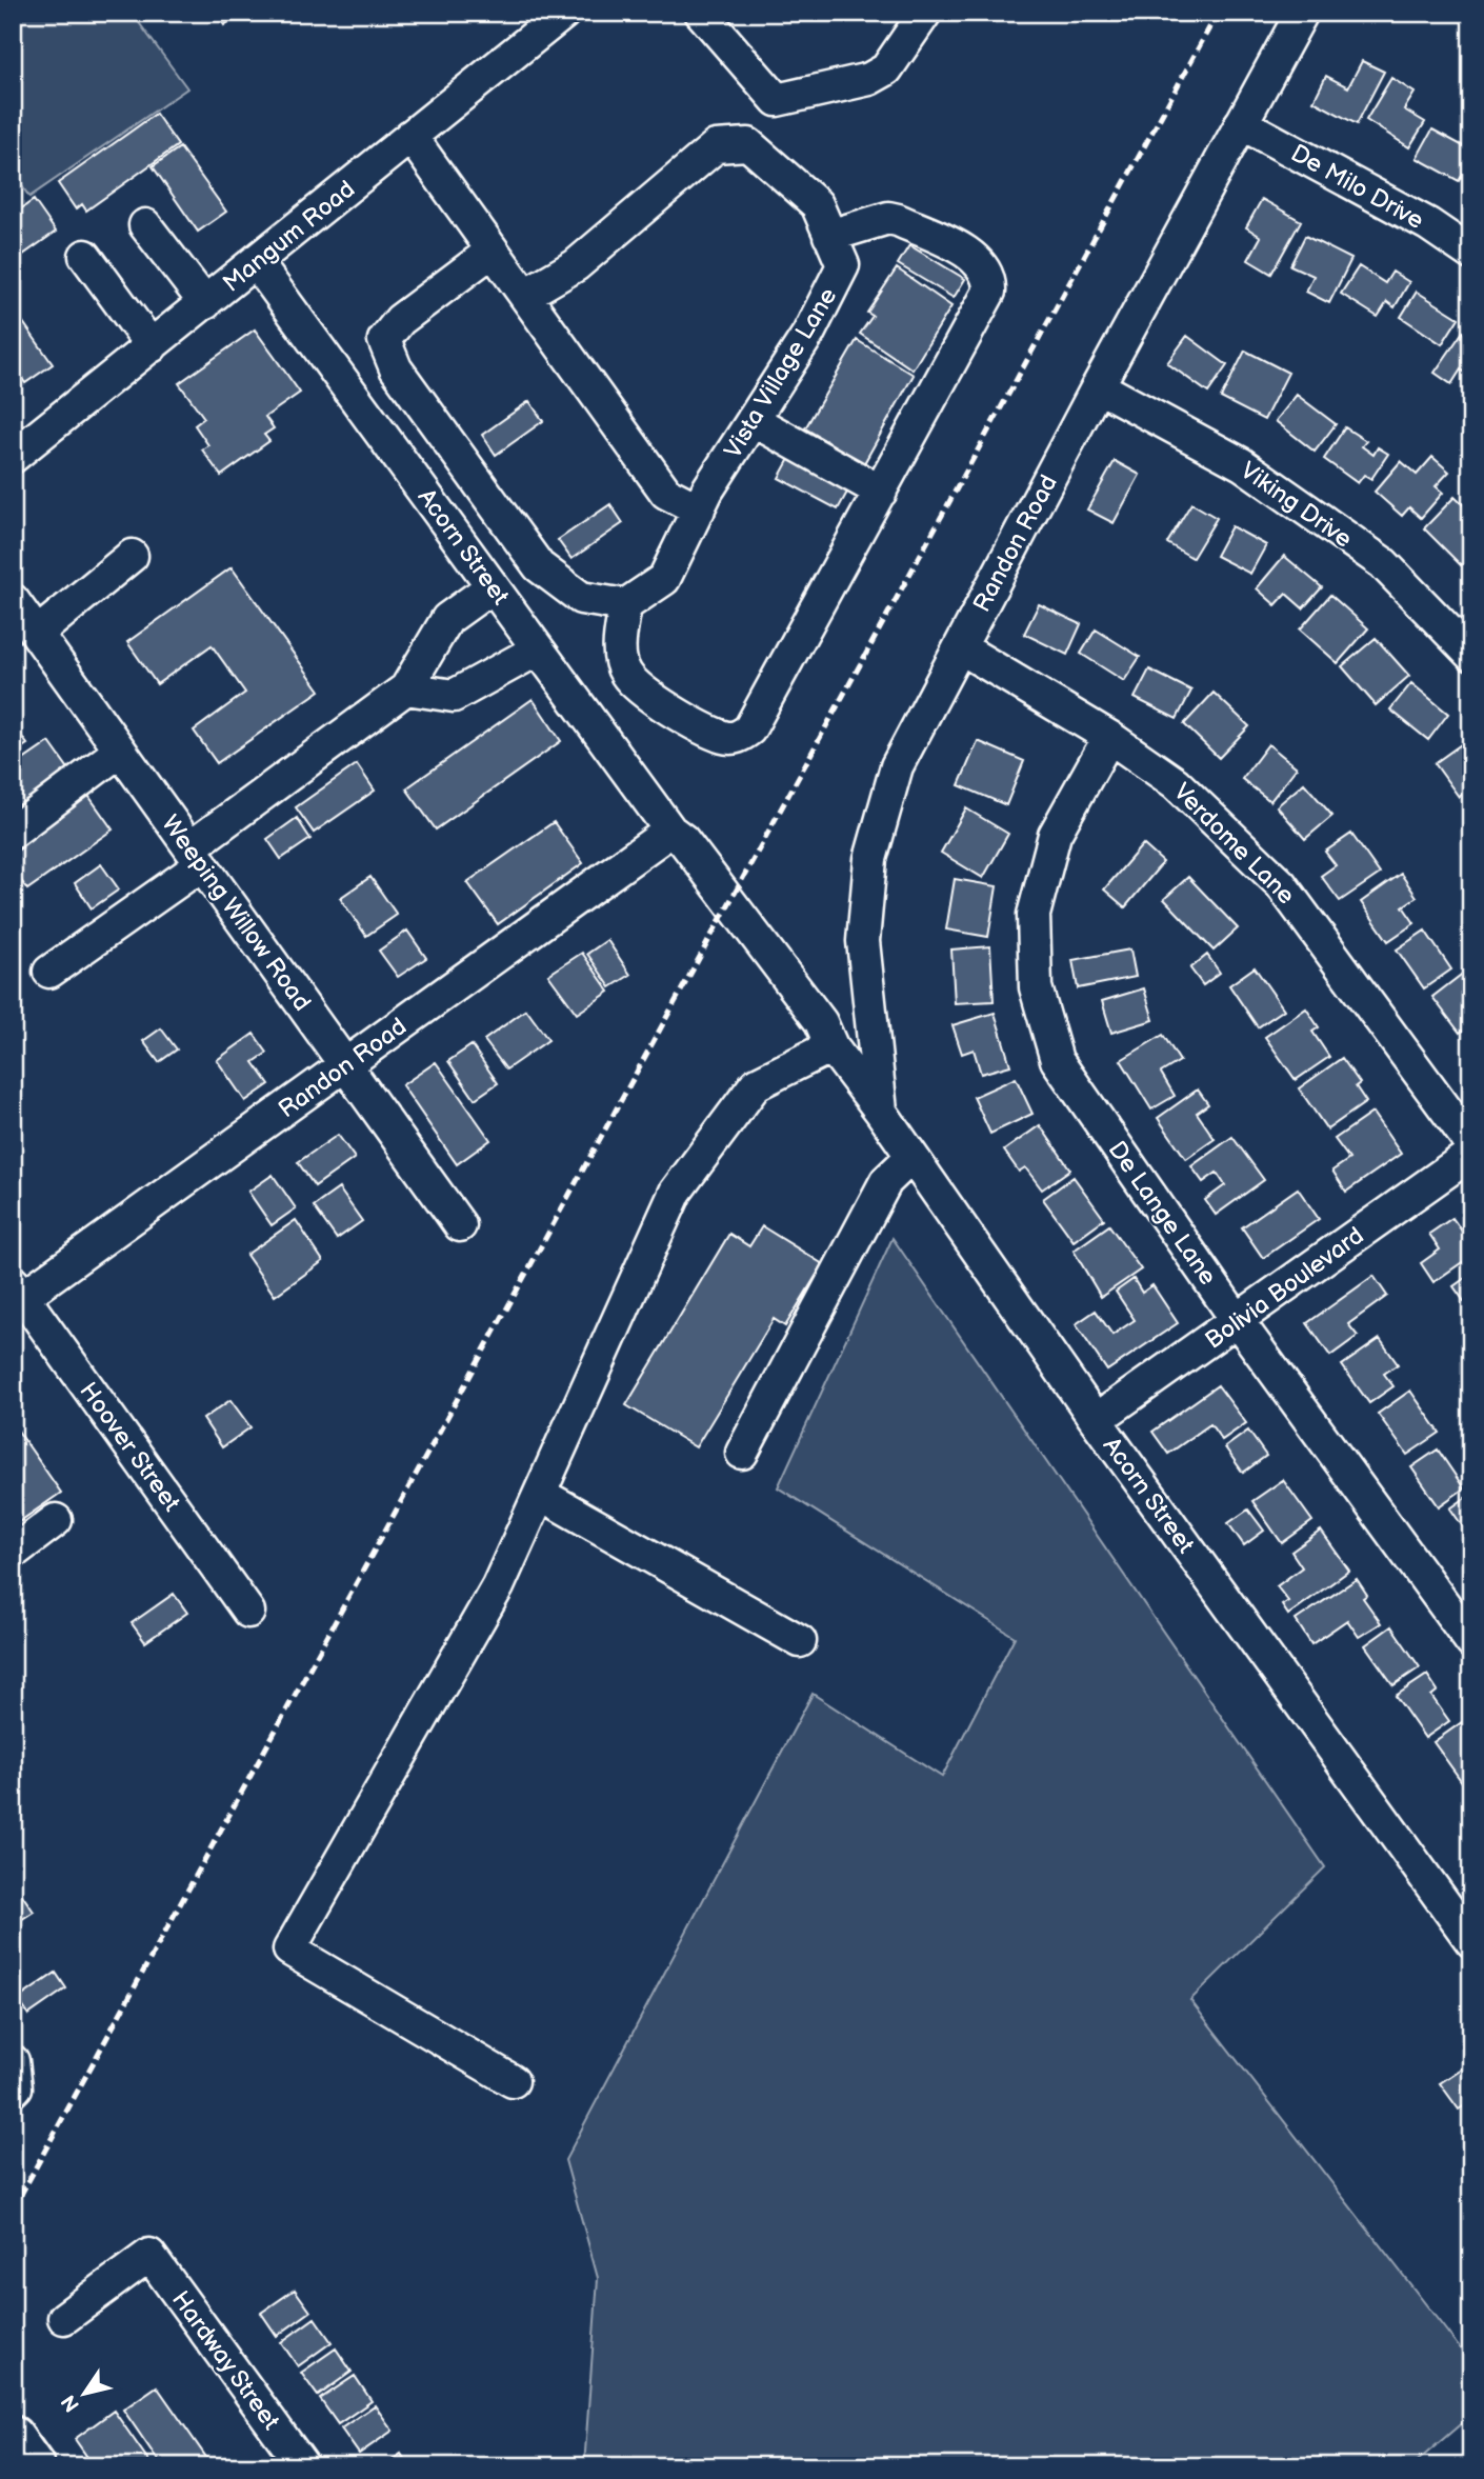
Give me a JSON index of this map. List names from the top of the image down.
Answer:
{
  "streets": {
    "street": [
      "De Milo Drive",
      "Mangum Road",
      "Vista Village Lane",
      "Viking Drive",
      "Randon Road",
      "Acorn Street",
      "Verdome Lane",
      "Weeping Willow Road",
      "De Lange Lane",
      "Bolivia Boulevard",
      "Hoover Street",
      "Hardway Street"
    ]
  },
  "crossings": [
    ["De Milo Drive", "Randon Road"],
    ["Mangum Road", "Acorn Street"],
    ["Viking Drive", "Randon Road"],
    ["Randon Road", "Acorn Street"],
    ["Randon Road", "Verdome Lane"],
    ["Randon Road", "Weeping Willow Road"],
    ["Randon Road", "Hoover Street"],
    ["Acorn Street", "Bolivia Boulevard"],
    ["Verdome Lane", "De Lange Lane"],
    ["De Lange Lane", "Bolivia Boulevard"]
  ],
  "north": "bottom left"
}
